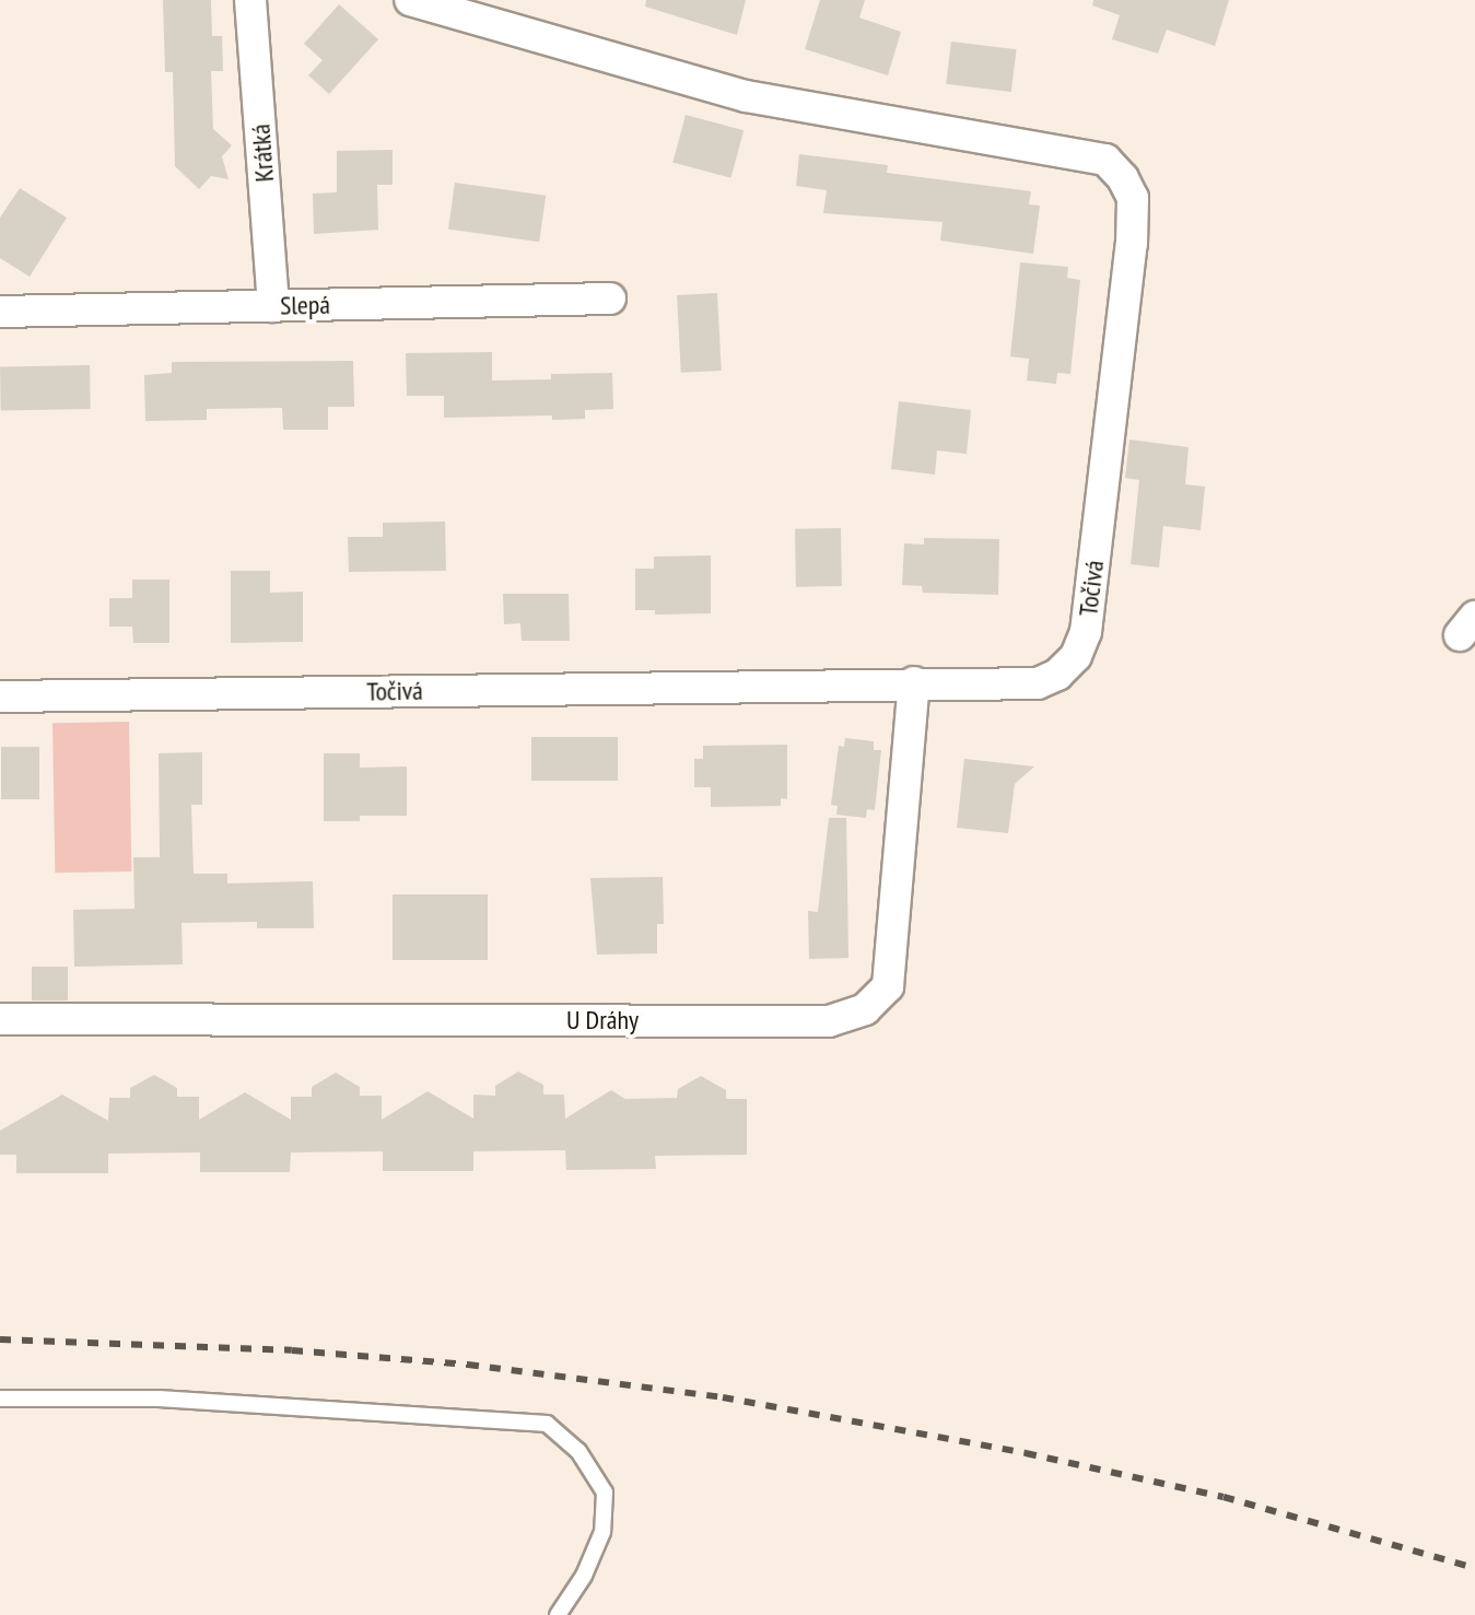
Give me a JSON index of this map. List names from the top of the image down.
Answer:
{
  "streets": {
    "street": [
      "Krátká",
      "Slepá",
      "Točivá",
      "U Dráhy"
    ]
  },
  "crossings": [
    ["Krátká", "Slepá"],
    ["Točivá", "U Dráhy"]
  ]
}
